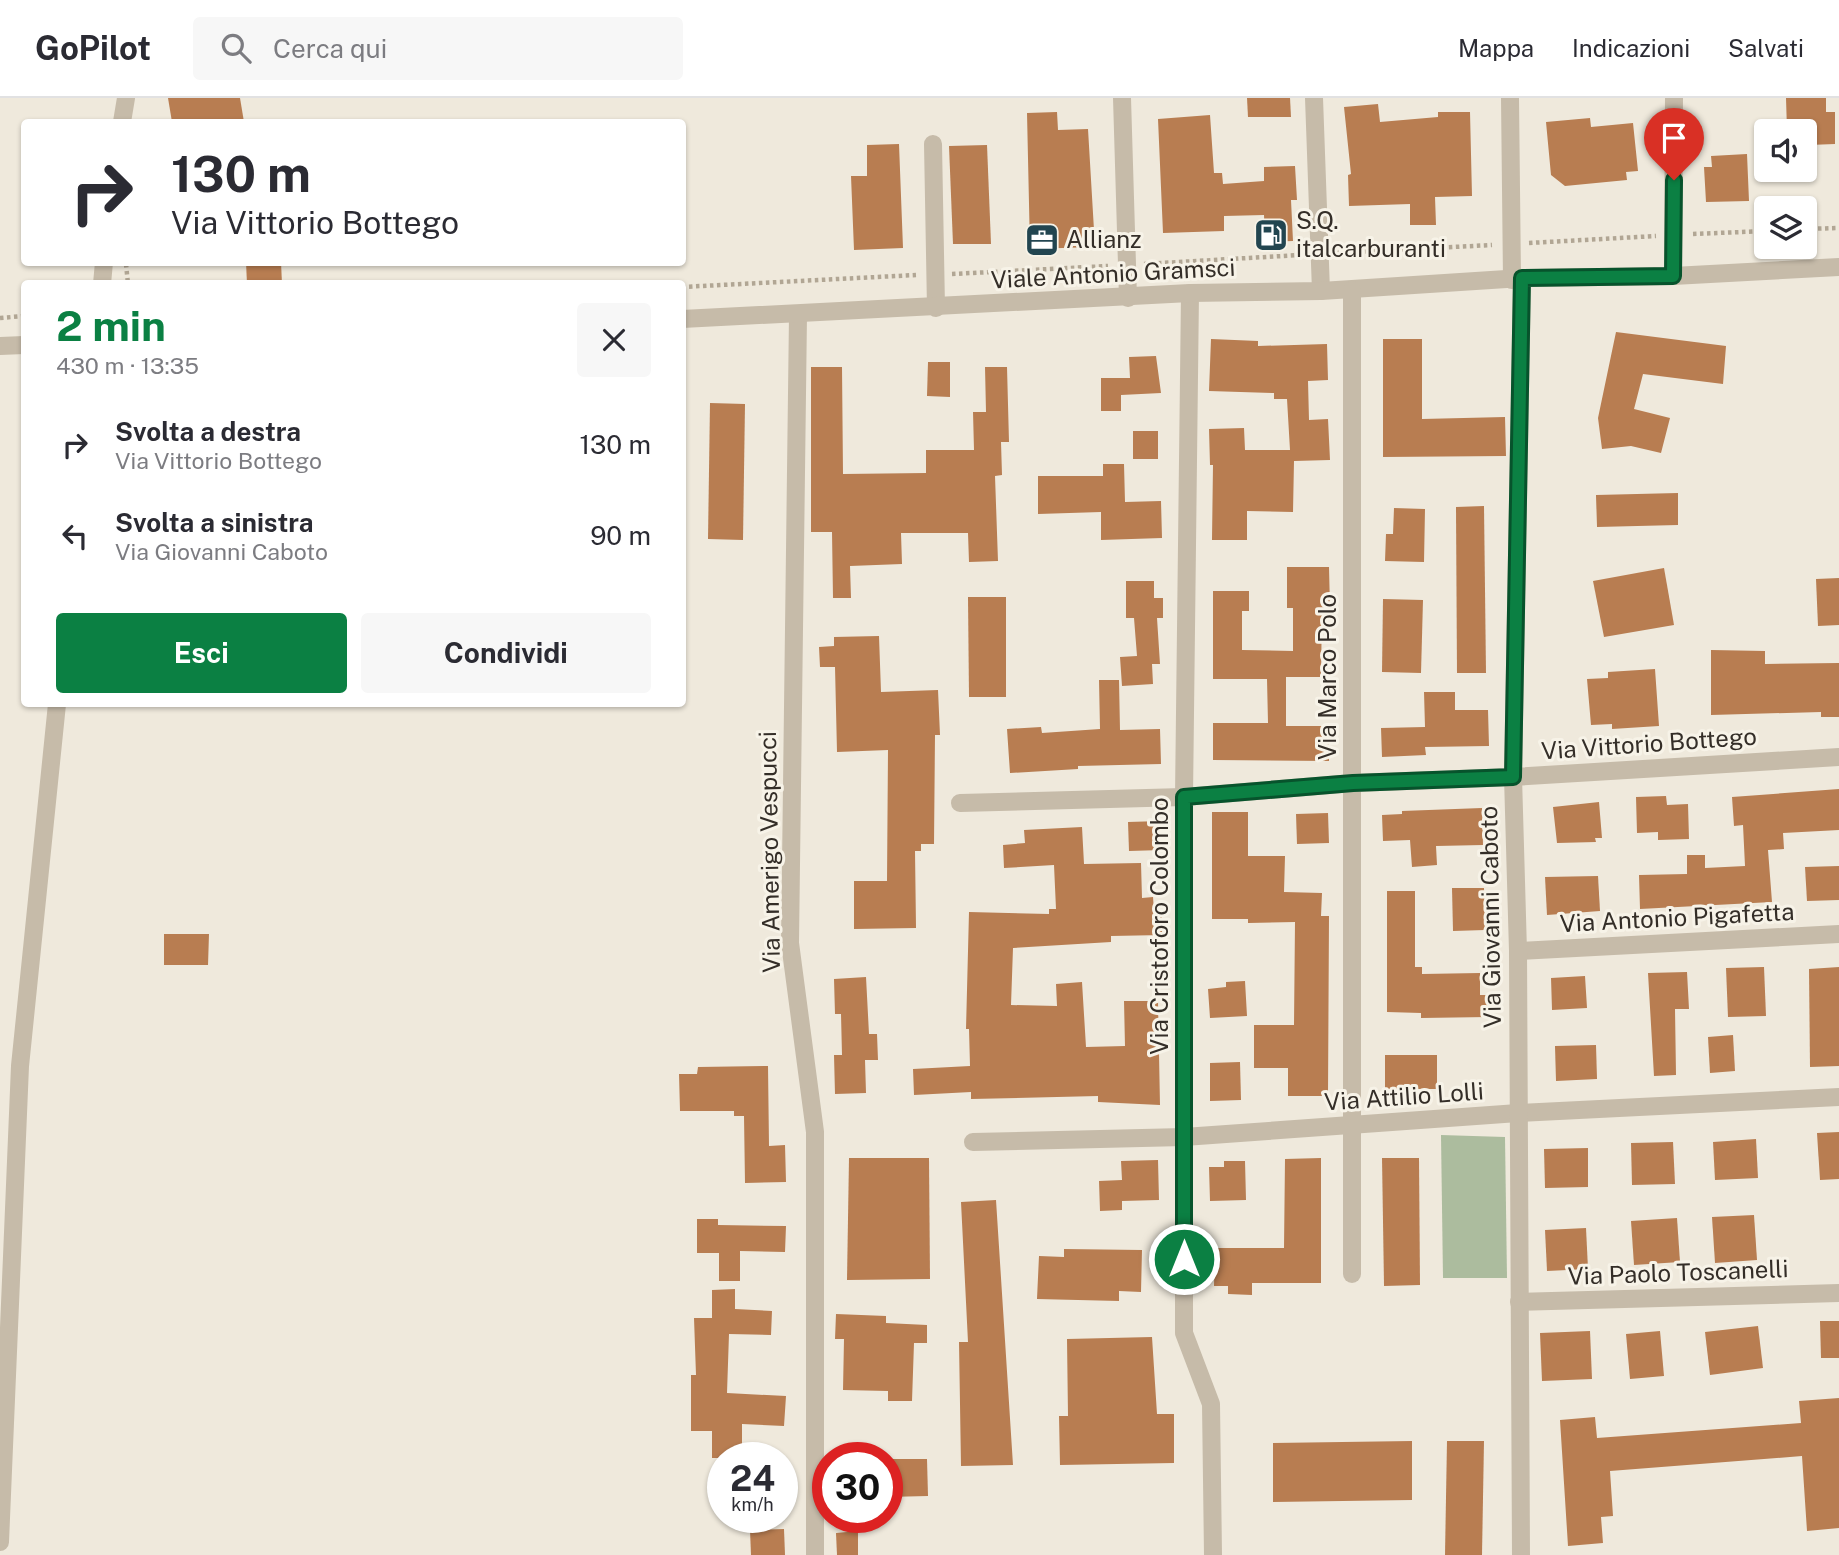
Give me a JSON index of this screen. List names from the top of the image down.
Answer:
{
  "streets": {
    "street": [
      "Viale Antonio Gramsci",
      "Via Marco Polo",
      "Via Vittorio Bottego",
      "Via Amerigo Vespucci",
      "Via Giovanni Caboto",
      "Via Antonio Pigafetta",
      "Via Cristoforo Colombo",
      "Via Attilio Lolli",
      "Via Paolo Toscanelli"
    ]
  },
  "crossings": [
    ["Viale Antonio Gramsci", "Via Marco Polo"],
    ["Viale Antonio Gramsci", "Via Amerigo Vespucci"],
    ["Viale Antonio Gramsci", "Via Giovanni Caboto"],
    ["Viale Antonio Gramsci", "Via Cristoforo Colombo"],
    ["Via Marco Polo", "Via Vittorio Bottego"],
    ["Via Marco Polo", "Via Attilio Lolli"],
    ["Via Vittorio Bottego", "Via Giovanni Caboto"],
    ["Via Vittorio Bottego", "Via Cristoforo Colombo"],
    ["Via Giovanni Caboto", "Via Antonio Pigafetta"],
    ["Via Giovanni Caboto", "Via Attilio Lolli"],
    ["Via Giovanni Caboto", "Via Paolo Toscanelli"],
    ["Via Cristoforo Colombo", "Via Attilio Lolli"]
  ],
  "places": {
    "fuel station": ["S.Q. italcarburanti"],
    "office": ["Allianz"]
  },
  "page": {
    "header": "GoPilot",
    "search": "Cerca qui",
    "nav": ["Mappa", "Indicazioni", "Salvati"],
    "turn": ["130 m", "Via Vittorio Bottego"],
    "heading": ["2 min", "430 m · 13:35"],
    "list": [
      {
        "name": "Svolta a destra",
        "note": "Via Vittorio Bottego",
        "value": "130 m"
      },
      {
        "name": "Svolta a sinistra",
        "note": "Via Giovanni Caboto",
        "value": "90 m"
      }
    ],
    "buttons": ["Esci", "Condividi"],
    "speed": "24 km/h",
    "limit": "30"
  }
}
